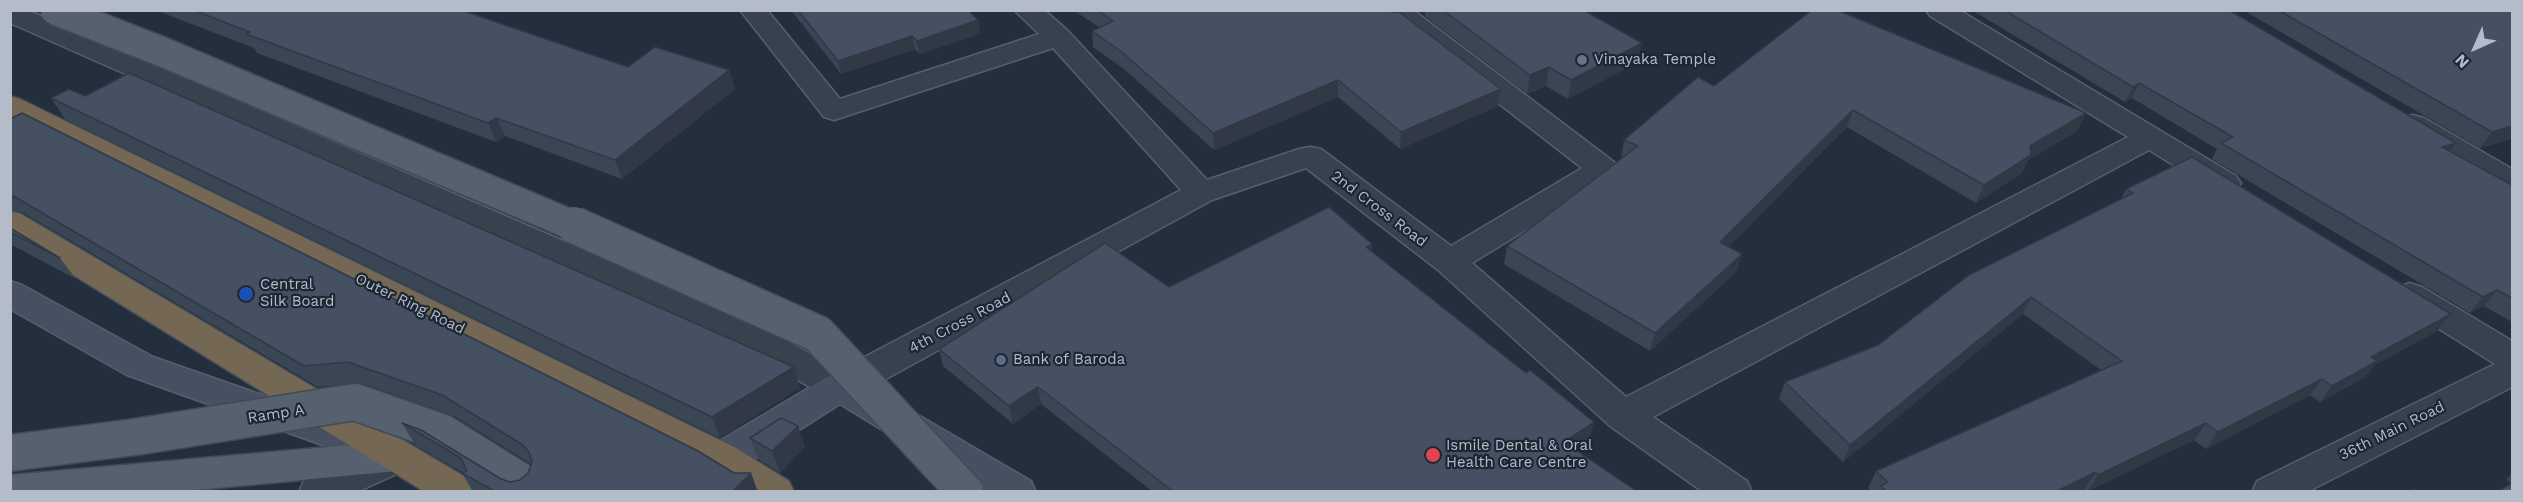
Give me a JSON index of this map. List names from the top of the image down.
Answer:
{
  "streets": {
    "highway": ["Outer Ring Road"],
    "main road": ["Ramp A"],
    "street": ["2nd Cross Road", "4th Cross Road", "36th Main Road"]
  },
  "crossings": [
    ["2nd Cross Road", "4th Cross Road"],
    ["Outer Ring Road", "4th Cross Road"]
  ],
  "places": [
    "Vinayaka Temple",
    "Central Silk Board",
    "Bank of Baroda",
    "Ismile Dental & Oral Health Care Centre"
  ],
  "north": "bottom left"
}
